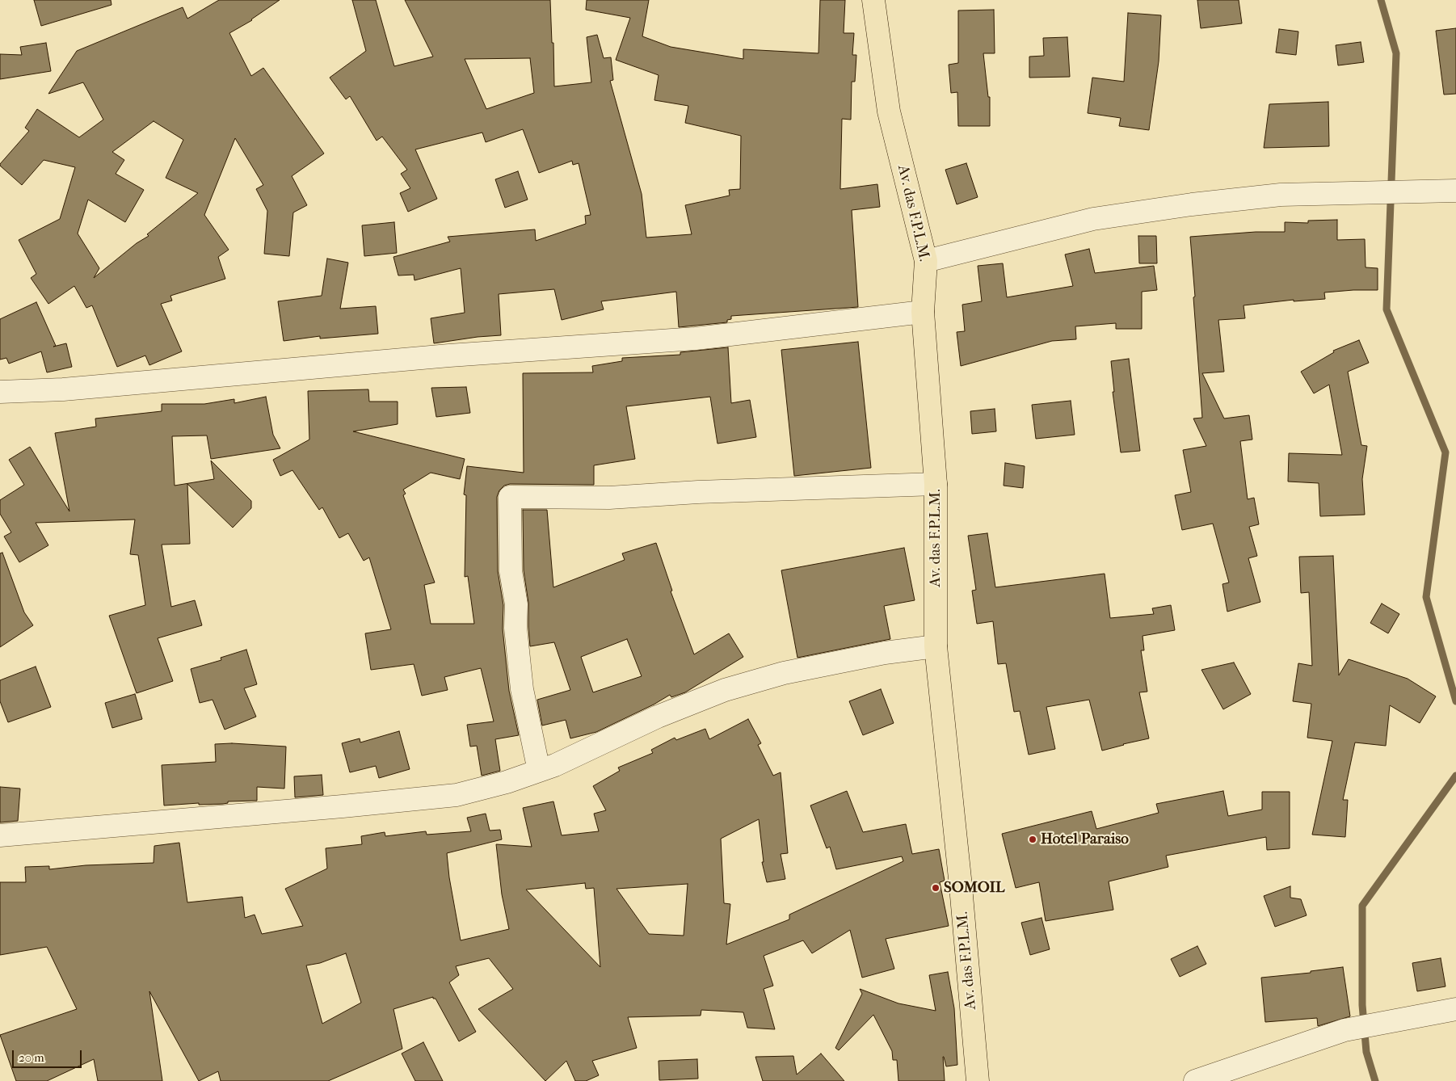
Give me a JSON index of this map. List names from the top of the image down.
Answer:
{
  "streets": {
    "main road": ["Av. das F.P.L.M."]
  },
  "places": ["Hotel Paraiso", "SOMOIL"],
  "scale_bar": "20 m"
}
